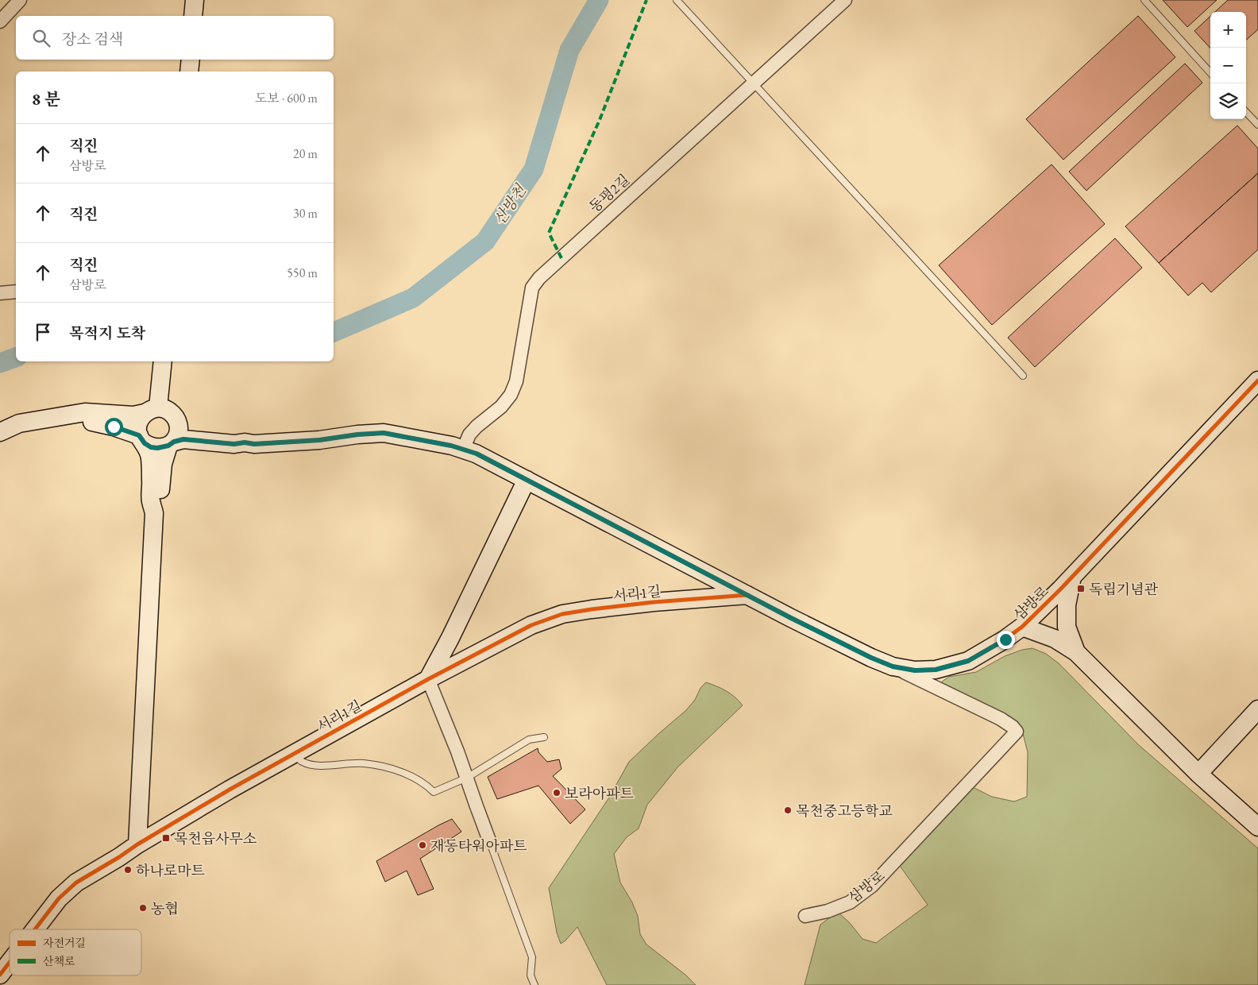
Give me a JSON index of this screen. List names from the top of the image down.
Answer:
{
  "streets": {
    "street": ["동평2길", "서리1길", "삼방로"]
  },
  "crossings": [
    ["동평2길", "삼방로"],
    ["서리1길", "삼방로"]
  ],
  "water": ["산방천"],
  "places": {
    "transit": ["독립기념관", "목천읍사무소"],
    "other": [
      "보라아파트",
      "목천중고등학교",
      "재동타워아파트",
      "하나로마트",
      "농협"
    ]
  },
  "legend": ["자전거길", "산책로"],
  "page": {
    "map_buttons": ["+", "−"],
    "search": "장소 검색",
    "heading": ["8 분", "도보 · 600 m"],
    "list": [
      ["직진", "삼방로", "20 m"],
      ["직진", "30 m"],
      ["직진", "삼방로", "550 m"],
      "목적지 도착"
    ]
  }
}
